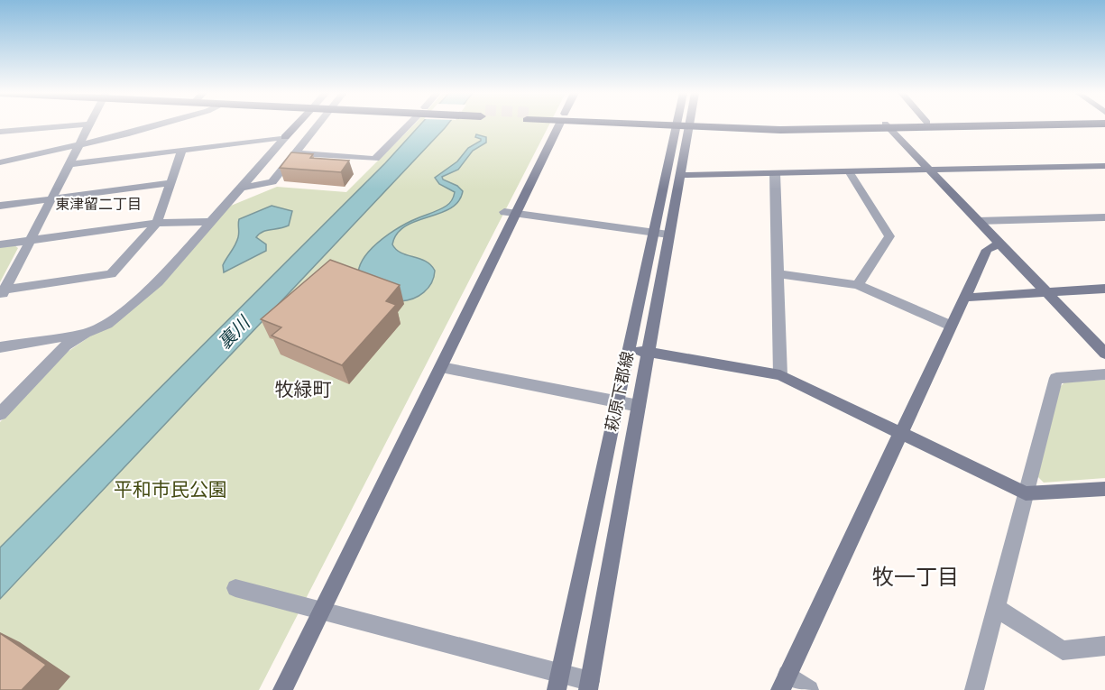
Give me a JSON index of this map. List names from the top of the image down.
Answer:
{
  "streets": {
    "street": ["萩原下郡線"]
  },
  "districts": ["東津留二丁目", "牧緑町", "牧一丁目"],
  "water": ["裏川"],
  "parks": ["平和市民公園"]
}
